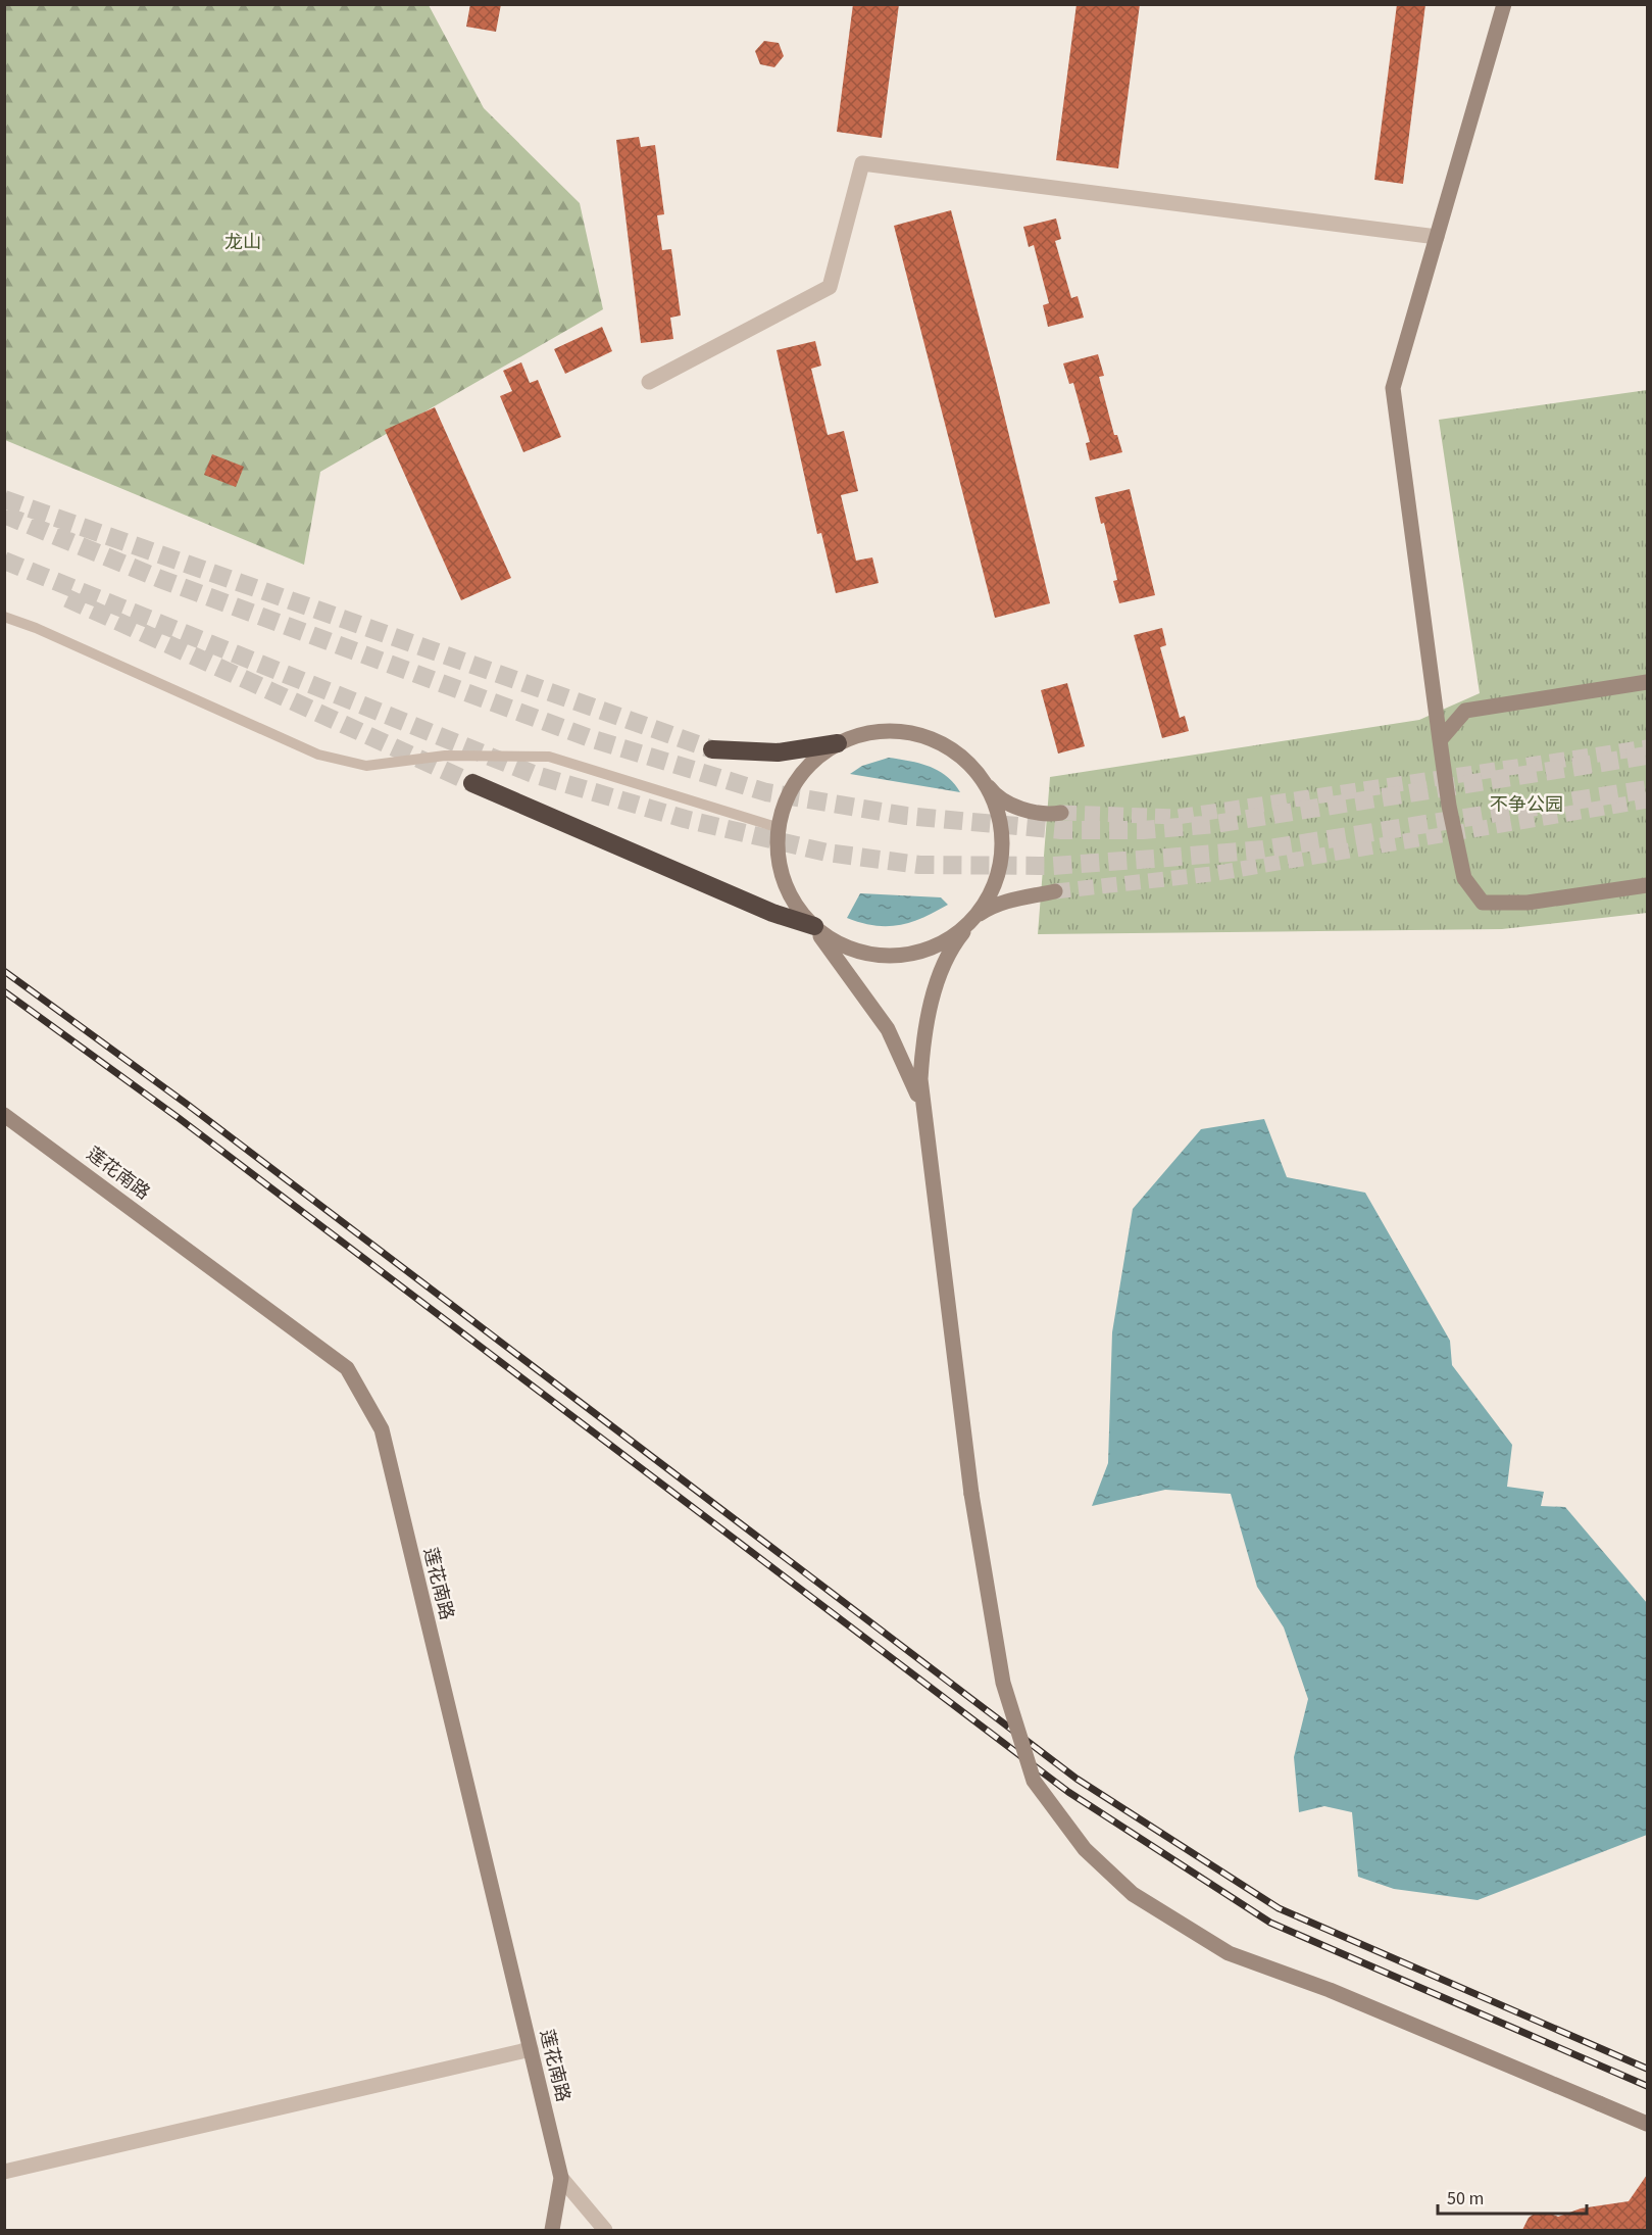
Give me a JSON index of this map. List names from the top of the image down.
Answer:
{
  "streets": {
    "street": ["莲花南路"]
  },
  "parks": ["龙山", "不争公园"],
  "scale_bar": "50 m"
}
